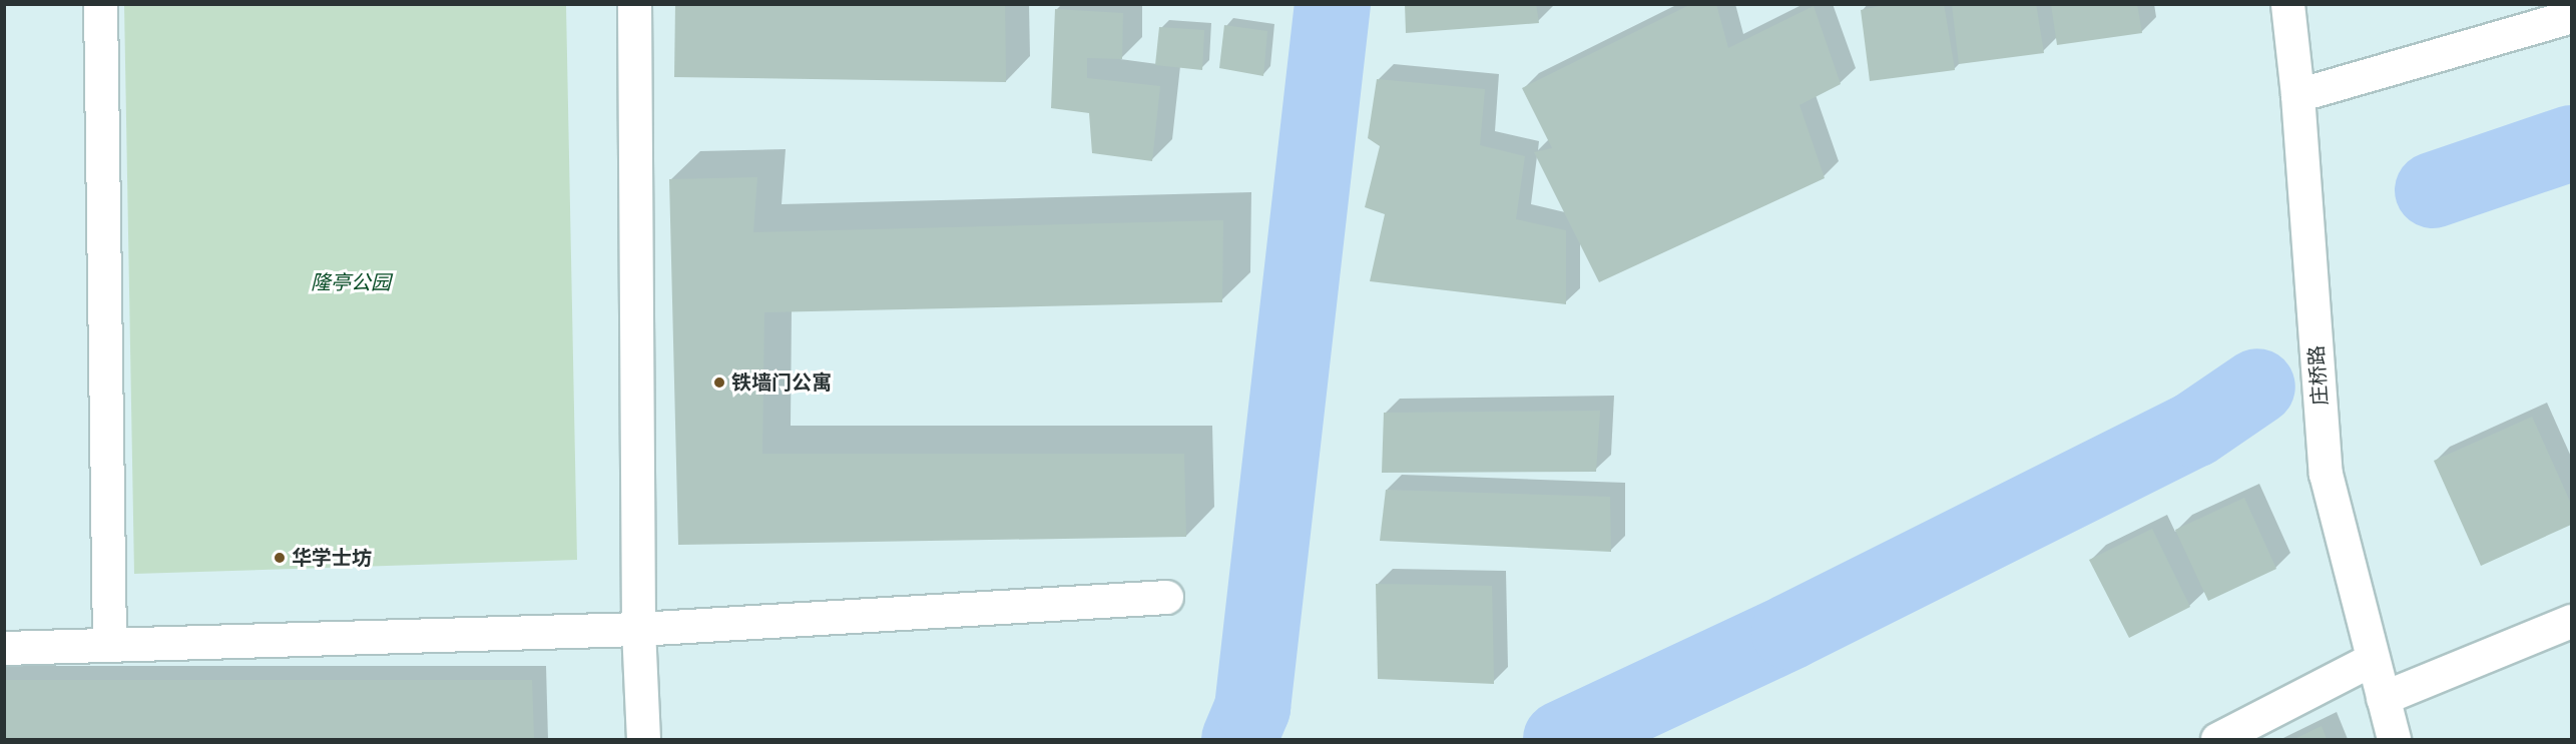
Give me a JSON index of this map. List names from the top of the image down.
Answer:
{
  "streets": {
    "street": ["庄桥路"]
  },
  "parks": ["隆亭公园"],
  "places": ["铁墙门公寓", "华学士坊"]
}
